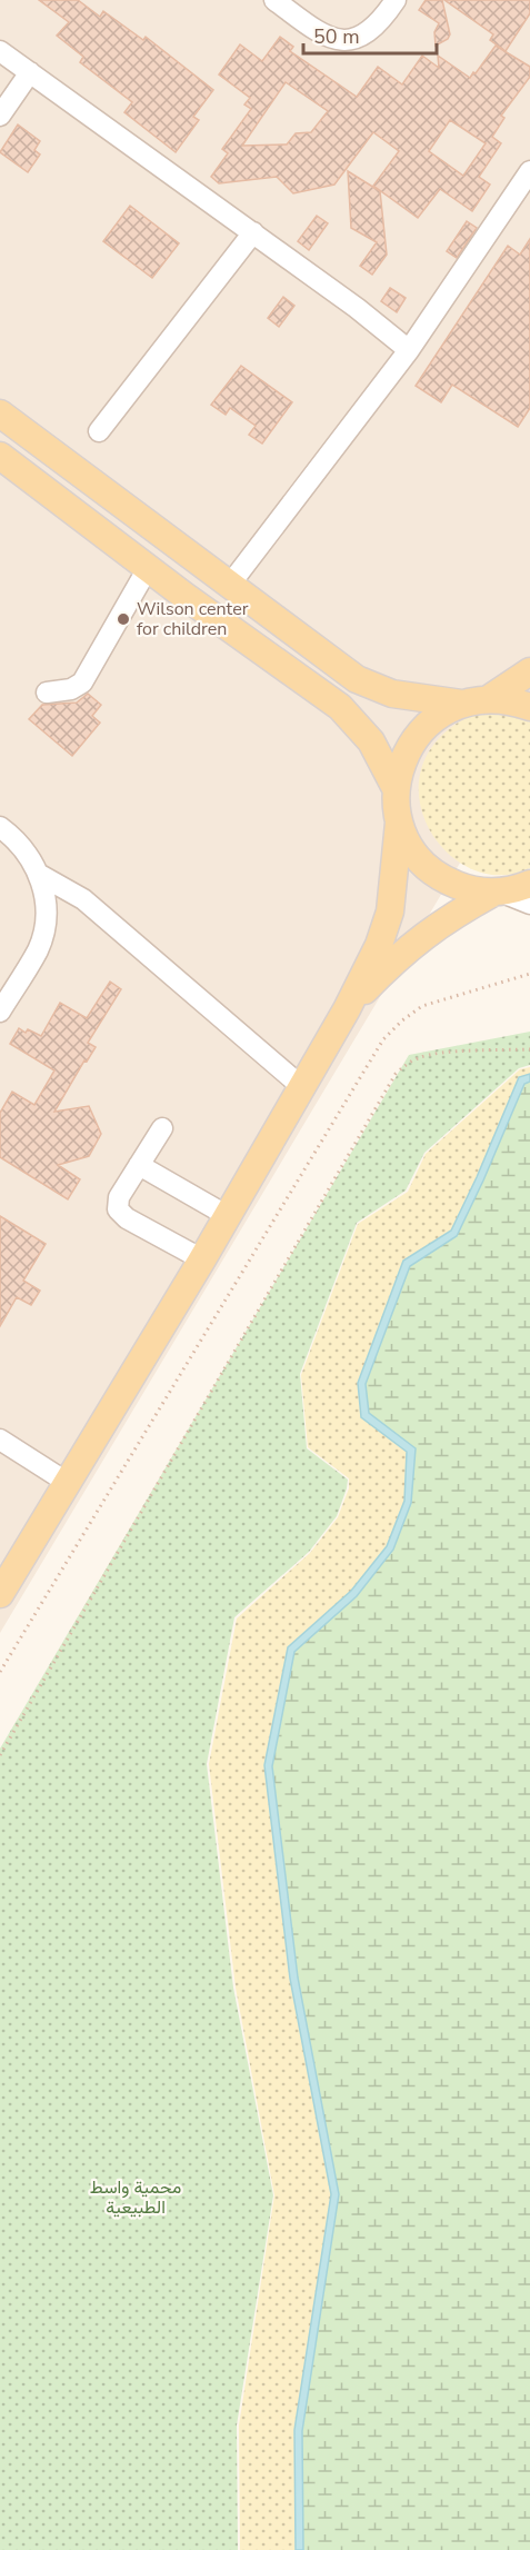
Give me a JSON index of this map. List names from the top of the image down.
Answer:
{
  "parks": ["محمية واسط الطبيعية"],
  "places": ["Wilson center for children"],
  "scale_bar": "50 m"
}
